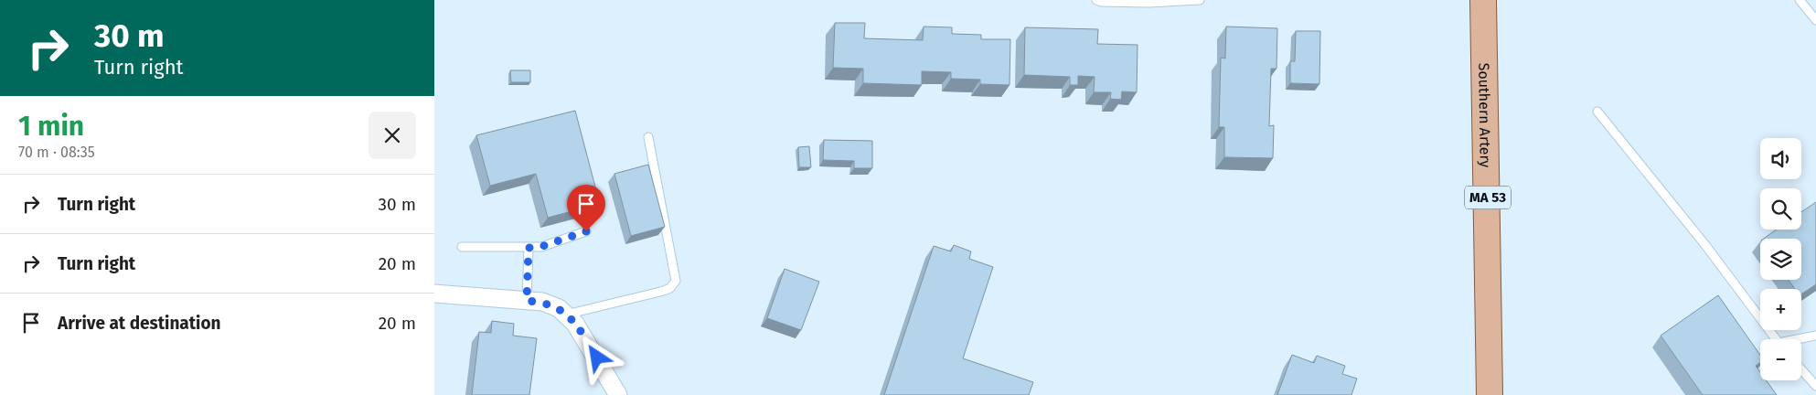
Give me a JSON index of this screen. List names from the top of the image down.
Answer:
{
  "streets": {
    "main road": ["Southern Artery", "MA 53"]
  },
  "page": {
    "turn": ["30 m", "Turn right"],
    "heading": ["1 min", "70 m · 08:35"],
    "map_buttons": ["+", "−"],
    "list": [
      {
        "name": "Turn right",
        "value": "30 m"
      },
      {
        "name": "Turn right",
        "value": "20 m"
      },
      {
        "name": "Arrive at destination",
        "value": "20 m"
      }
    ]
  }
}
